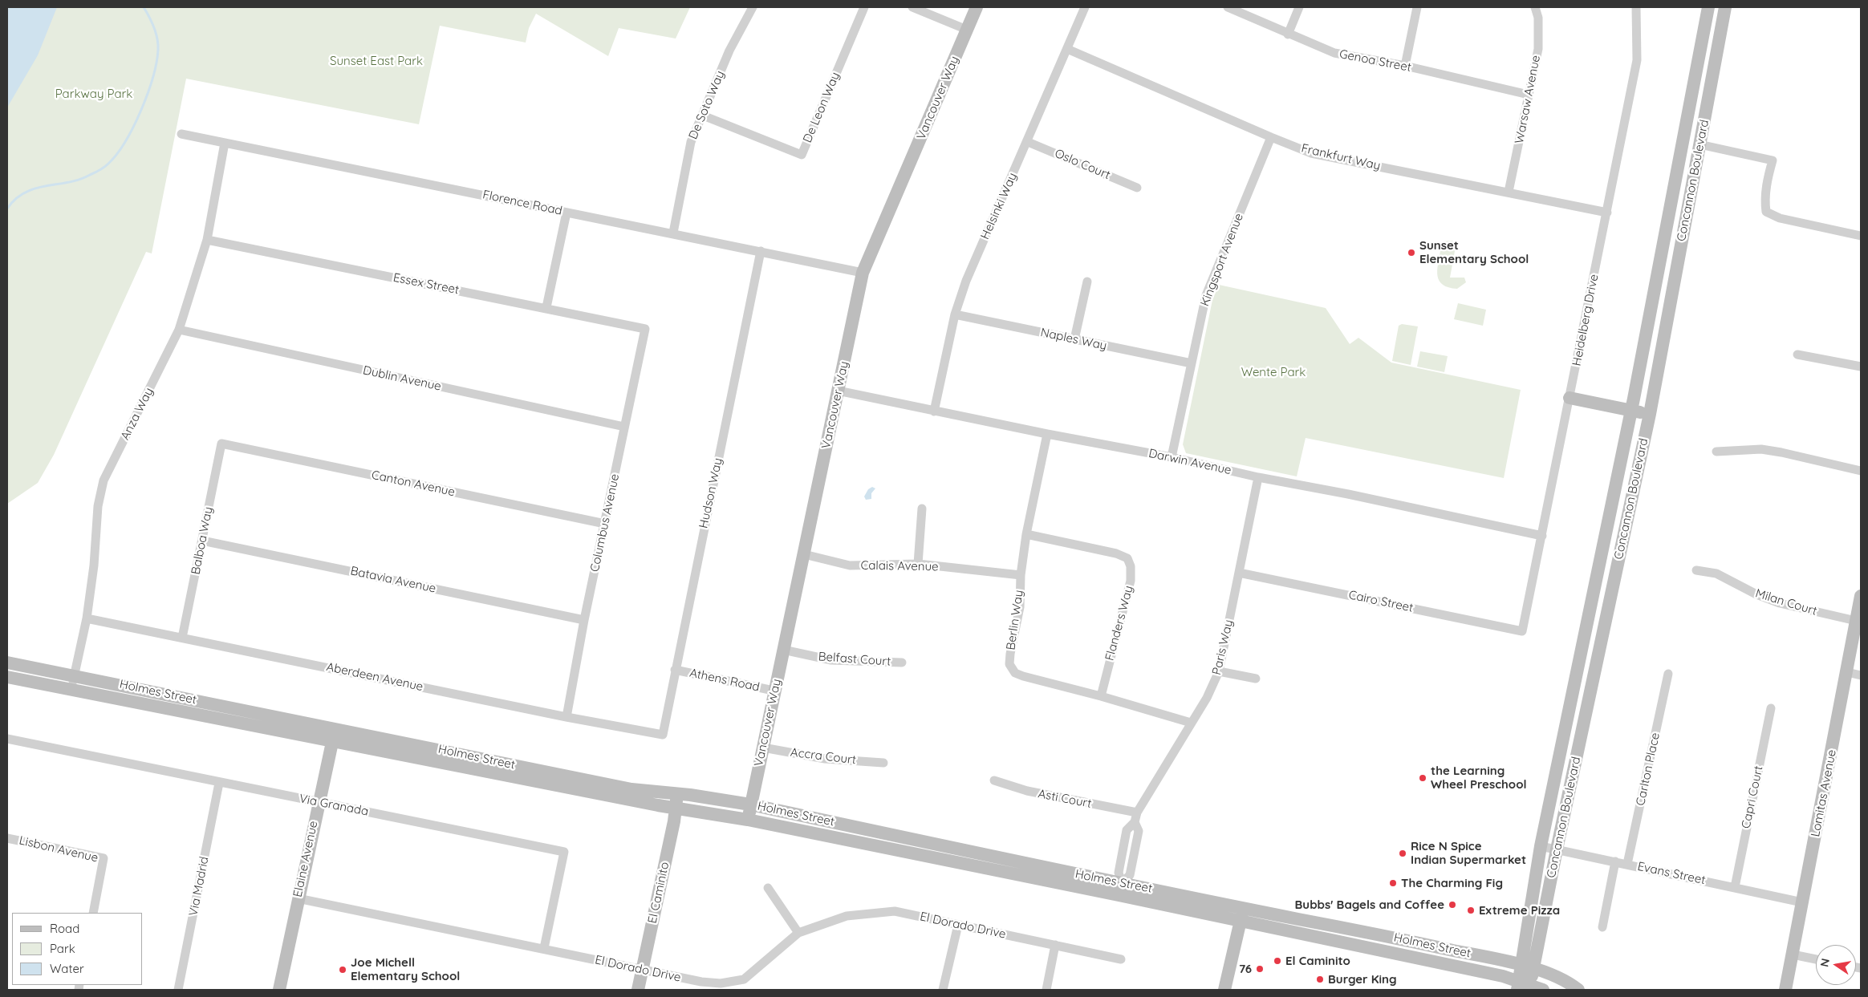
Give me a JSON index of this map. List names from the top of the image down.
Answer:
{
  "streets": {
    "main road": [
      "Vancouver Way",
      "Concannon Boulevard",
      "Holmes Street",
      "Lomitas Avenue",
      "Elaine Avenue",
      "El Caminito"
    ],
    "street": [
      "Genoa Street",
      "Warsaw Avenue",
      "De Soto Way",
      "De Leon Way",
      "Frankfurt Way",
      "Oslo Court",
      "Florence Road",
      "Helsinki Way",
      "Kingsport Avenue",
      "Essex Street",
      "Heidelberg Drive",
      "Naples Way",
      "Dublin Avenue",
      "Anza Way",
      "Darwin Avenue",
      "Canton Avenue",
      "Hudson Way",
      "Columbus Avenue",
      "Balboa Way",
      "Calais Avenue",
      "Batavia Avenue",
      "Cairo Street",
      "Milan Court",
      "Berlin Way",
      "Flanders Way",
      "Paris Way",
      "Belfast Court",
      "Aberdeen Avenue",
      "Athens Road",
      "Accra Court",
      "Carlton Place",
      "Capri Court",
      "Asti Court",
      "Via Granada",
      "Lisbon Avenue",
      "Evans Street",
      "Via Madrid",
      "El Dorado Drive"
    ]
  },
  "crossings": [
    ["Genoa Street", "Warsaw Avenue"],
    ["Vancouver Way", "Florence Road"],
    ["Vancouver Way", "Darwin Avenue"],
    ["Vancouver Way", "Calais Avenue"],
    ["Vancouver Way", "Belfast Court"],
    ["Vancouver Way", "Athens Road"],
    ["Vancouver Way", "Holmes Street"],
    ["Vancouver Way", "Accra Court"],
    ["Warsaw Avenue", "Frankfurt Way"],
    ["De Soto Way", "De Leon Way"],
    ["De Soto Way", "Florence Road"],
    ["Frankfurt Way", "Helsinki Way"],
    ["Frankfurt Way", "Kingsport Avenue"],
    ["Frankfurt Way", "Heidelberg Drive"],
    ["Oslo Court", "Helsinki Way"],
    ["Concannon Boulevard", "Holmes Street"],
    ["Concannon Boulevard", "Evans Street"],
    ["Florence Road", "Anza Way"],
    ["Florence Road", "Hudson Way"],
    ["Helsinki Way", "Naples Way"],
    ["Helsinki Way", "Darwin Avenue"],
    ["Kingsport Avenue", "Naples Way"],
    ["Kingsport Avenue", "Darwin Avenue"],
    ["Essex Street", "Anza Way"],
    ["Essex Street", "Columbus Avenue"],
    ["Heidelberg Drive", "Darwin Avenue"],
    ["Heidelberg Drive", "Cairo Street"],
    ["Dublin Avenue", "Anza Way"],
    ["Dublin Avenue", "Columbus Avenue"],
    ["Anza Way", "Aberdeen Avenue"],
    ["Anza Way", "Holmes Street"],
    ["Darwin Avenue", "Berlin Way"],
    ["Darwin Avenue", "Paris Way"],
    ["Canton Avenue", "Columbus Avenue"],
    ["Canton Avenue", "Balboa Way"],
    ["Hudson Way", "Aberdeen Avenue"],
    ["Hudson Way", "Athens Road"],
    ["Columbus Avenue", "Batavia Avenue"],
    ["Columbus Avenue", "Aberdeen Avenue"],
    ["Balboa Way", "Batavia Avenue"],
    ["Balboa Way", "Aberdeen Avenue"],
    ["Calais Avenue", "Berlin Way"],
    ["Cairo Street", "Paris Way"],
    ["Milan Court", "Lomitas Avenue"],
    ["Berlin Way", "Flanders Way"],
    ["Berlin Way", "Paris Way"],
    ["Paris Way", "Holmes Street"],
    ["Paris Way", "Asti Court"],
    ["Holmes Street", "Elaine Avenue"],
    ["Holmes Street", "El Caminito"],
    ["Carlton Place", "Evans Street"],
    ["Lomitas Avenue", "Evans Street"],
    ["Capri Court", "Evans Street"],
    ["Via Granada", "Elaine Avenue"],
    ["Via Granada", "Via Madrid"],
    ["Via Granada", "El Dorado Drive"],
    ["Elaine Avenue", "El Dorado Drive"],
    ["El Caminito", "El Dorado Drive"]
  ],
  "parks": ["Sunset East Park", "Parkway Park", "Wente Park"],
  "places": [
    "Sunset Elementary School",
    "the Learning Wheel Preschool",
    "Rice N Spice Indian Supermarket",
    "The Charming Fig",
    "Bubbs' Bagels and Coffee",
    "Extreme Pizza",
    "El Caminito",
    "76",
    "Joe Michell Elementary School",
    "Burger King"
  ],
  "legend": ["Road", "Park", "Water"],
  "north": "left"
}
